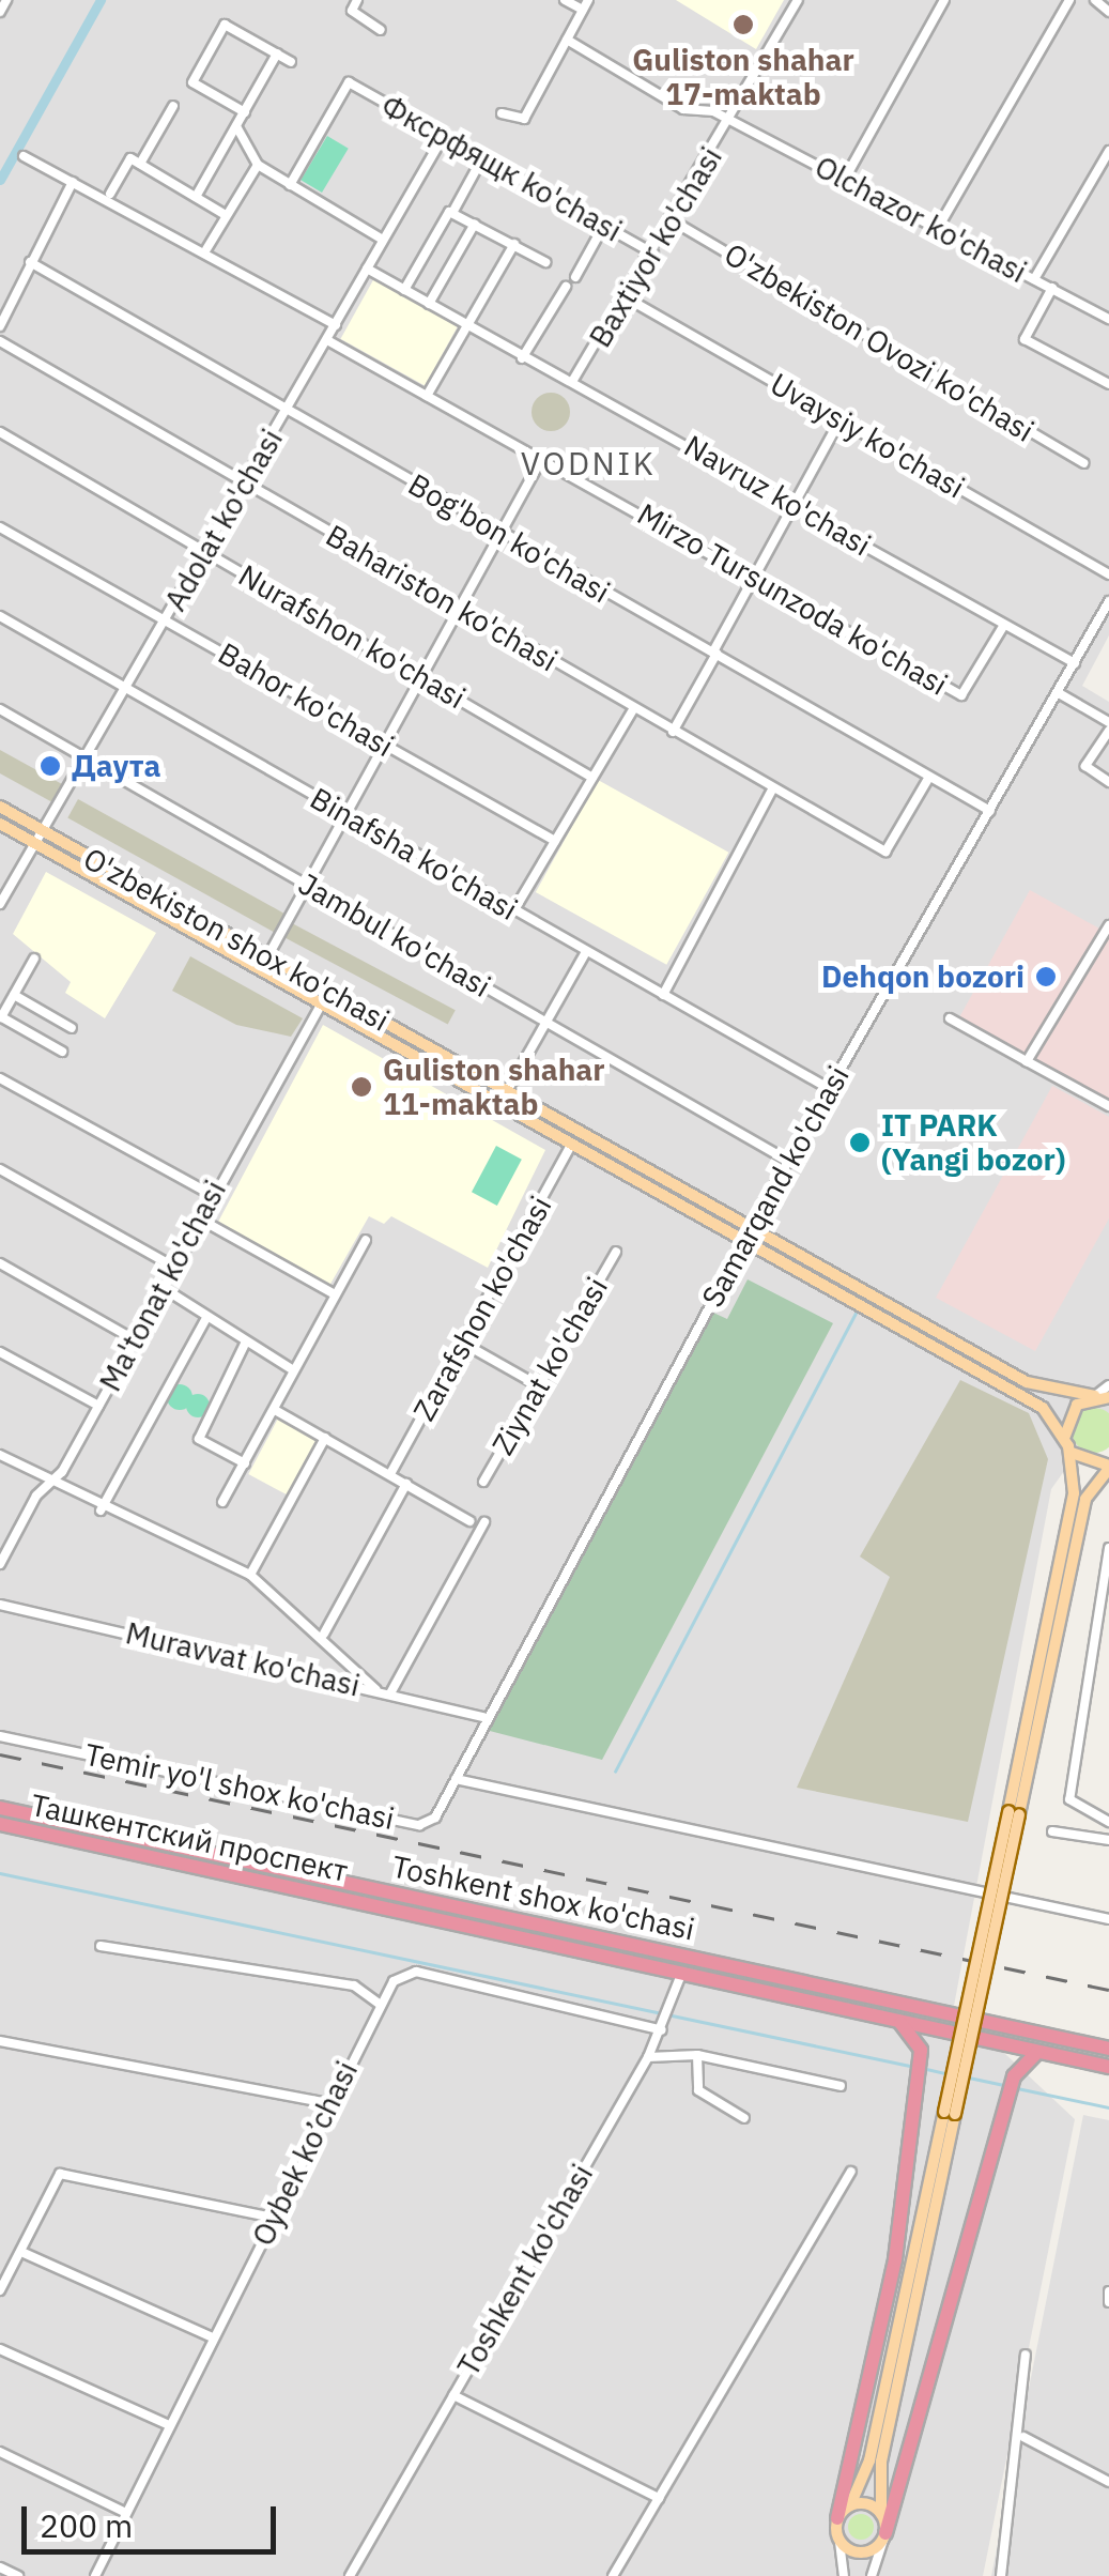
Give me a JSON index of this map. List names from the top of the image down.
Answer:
{
  "streets": {
    "highway": ["Ташкентский проспект", "Toshkent shox ko'chasi"],
    "main road": ["O'zbekiston shox ko'chasi"],
    "street": [
      "Фксрфящк ko'chasi",
      "Olchazor ko'chasi",
      "Baxtiyor ko'chasi",
      "O'zbekiston Ovozi ko'chasi",
      "Uvaysiy ko'chasi",
      "Navruz ko'chasi",
      "Adolat ko'chasi",
      "Bog'bon ko'chasi",
      "Bahariston ko'chasi",
      "Mirzo Tursunzoda ko'chasi",
      "Nurafshon ko'chasi",
      "Bahor ko'chasi",
      "Binafsha ko'chasi",
      "Jambul ko'chasi",
      "Samarqand ko'chasi",
      "Ma'tonat ko'chasi",
      "Zarafshon ko'chasi",
      "Ziynat ko'chasi",
      "Muravvat ko'chasi",
      "Temir yo'l shox ko'chasi",
      "Oybek ko’chasi",
      "Toshkent ko'chasi"
    ]
  },
  "crossings": [
    ["Фксрфящк ko'chasi", "Baxtiyor ko'chasi"],
    ["Фксрфящк ko'chasi", "Adolat ko'chasi"],
    ["Olchazor ko'chasi", "Baxtiyor ko'chasi"],
    ["Baxtiyor ko'chasi", "O'zbekiston Ovozi ko'chasi"],
    ["Baxtiyor ko'chasi", "Uvaysiy ko'chasi"],
    ["Baxtiyor ko'chasi", "Navruz ko'chasi"],
    ["Navruz ko'chasi", "Adolat ko'chasi"],
    ["Navruz ko'chasi", "Mirzo Tursunzoda ko'chasi"],
    ["Navruz ko'chasi", "Samarqand ko'chasi"],
    ["Adolat ko'chasi", "Bog'bon ko'chasi"],
    ["Adolat ko'chasi", "Bahariston ko'chasi"],
    ["Adolat ko'chasi", "Mirzo Tursunzoda ko'chasi"],
    ["Adolat ko'chasi", "Nurafshon ko'chasi"],
    ["Adolat ko'chasi", "Bahor ko'chasi"],
    ["Adolat ko'chasi", "Binafsha ko'chasi"],
    ["Adolat ko'chasi", "Jambul ko'chasi"],
    ["Adolat ko'chasi", "O'zbekiston shox ko'chasi"],
    ["Bog'bon ko'chasi", "Bahariston ko'chasi"],
    ["Bog'bon ko'chasi", "Samarqand ko'chasi"],
    ["Binafsha ko'chasi", "Samarqand ko'chasi"],
    ["Jambul ko'chasi", "Samarqand ko'chasi"],
    ["O'zbekiston shox ko'chasi", "Samarqand ko'chasi"],
    ["O'zbekiston shox ko'chasi", "Ma'tonat ko'chasi"],
    ["O'zbekiston shox ko'chasi", "Zarafshon ko'chasi"],
    ["Samarqand ko'chasi", "Muravvat ko'chasi"],
    ["Samarqand ko'chasi", "Temir yo'l shox ko'chasi"],
    ["Ташкентский проспект", "Toshkent shox ko'chasi"],
    ["Ташкентский проспект", "Toshkent ko'chasi"],
    ["Toshkent shox ko'chasi", "Toshkent ko'chasi"],
    ["Oybek ko’chasi", "Toshkent ko'chasi"]
  ],
  "districts": ["VODNIK"],
  "places": [
    "Guliston shahar 17-maktab",
    "Даута",
    "Dehqon bozori",
    "Guliston shahar 11-maktab",
    "IT PARK (Yangi bozor)"
  ],
  "scale_bar": "200 m"
}
